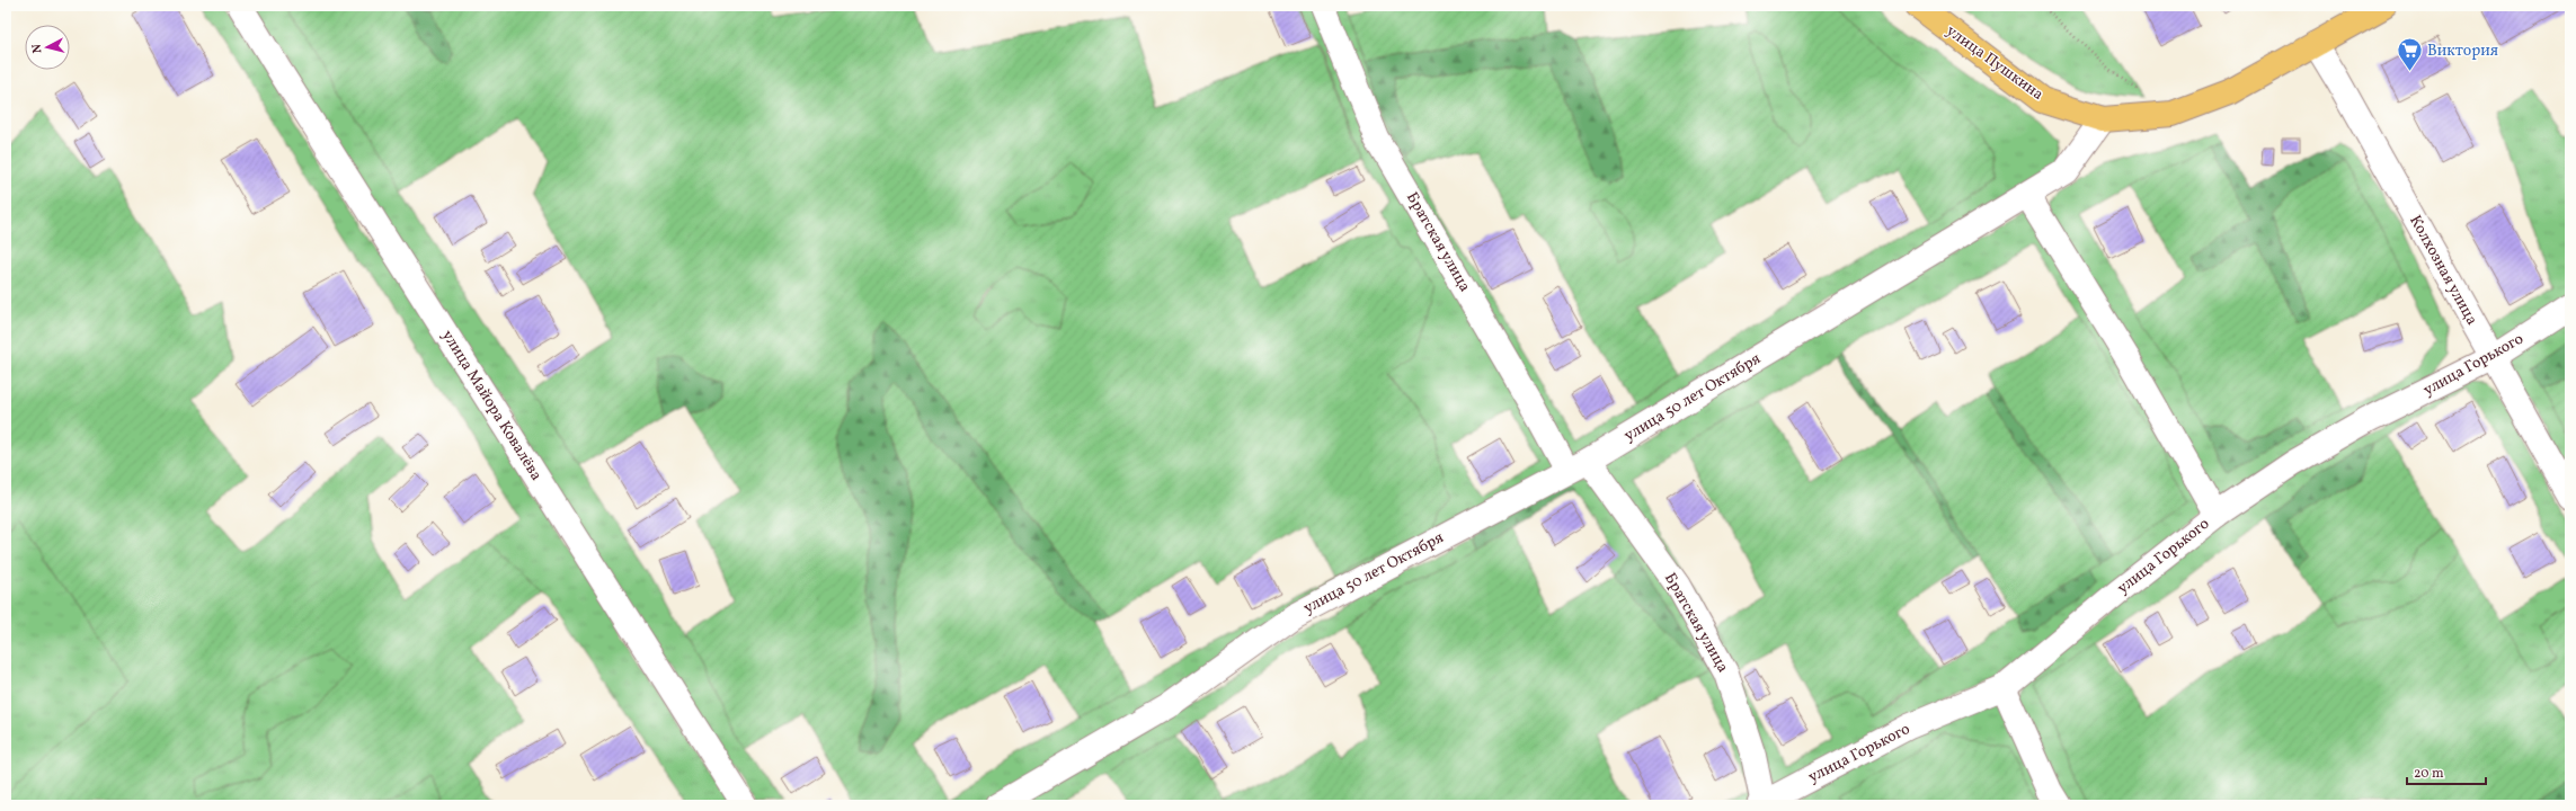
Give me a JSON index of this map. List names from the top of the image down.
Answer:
{
  "streets": {
    "main road": ["улица Пушкина"],
    "street": [
      "Братская улица",
      "Колхозная улица",
      "улица Горького",
      "улица 50 лет Октября",
      "улица Майора Ковалёва"
    ]
  },
  "crossings": [
    ["улица Пушкина", "улица 50 лет Октября"],
    ["Братская улица", "улица Горького"],
    ["Братская улица", "улица 50 лет Октября"],
    ["Колхозная улица", "улица Горького"]
  ],
  "places": {
    "supermarket": ["Виктория"]
  },
  "scale_bar": "20 m",
  "north": "left"
}
